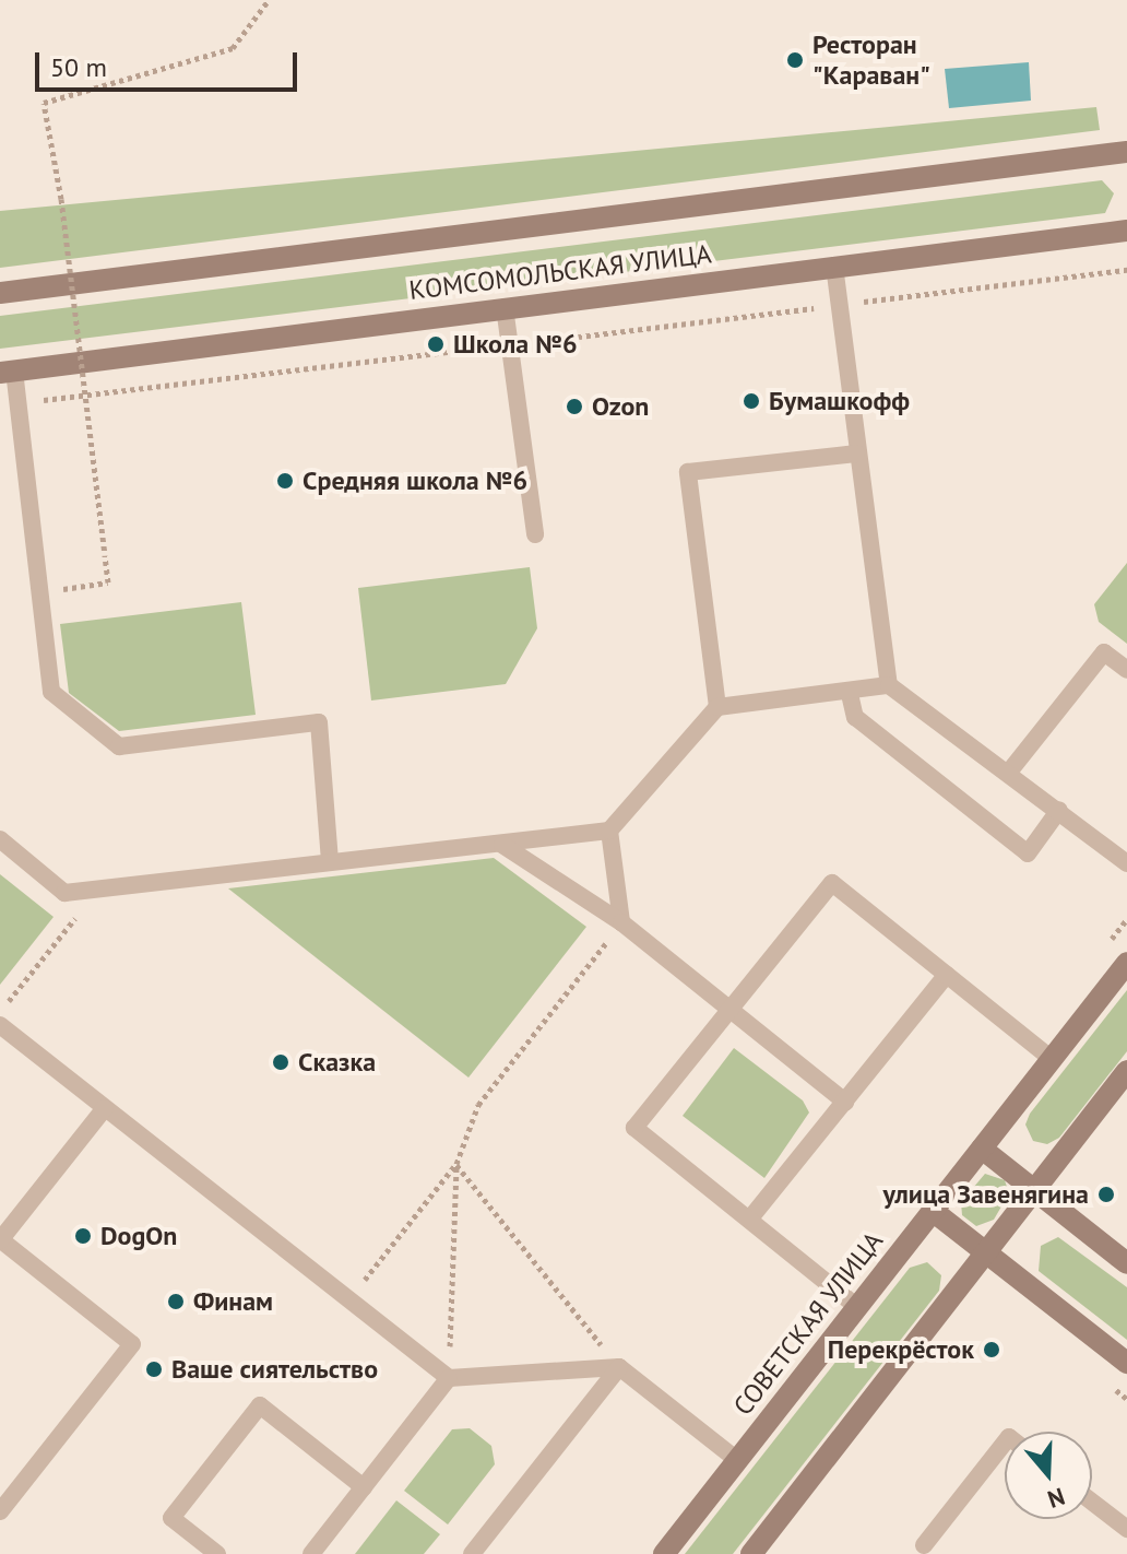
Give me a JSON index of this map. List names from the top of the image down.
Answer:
{
  "streets": {
    "street": ["КОМСОМОЛЬСКАЯ УЛИЦА", "СОВЕТСКАЯ УЛИЦА"]
  },
  "places": [
    "Ресторан \"Караван\"",
    "Школа №6",
    "Бумашкофф",
    "Ozon",
    "Средняя школа №6",
    "Сказка",
    "улица Завенягина",
    "DogOn",
    "Финам",
    "Перекрёсток",
    "Ваше сиятельство"
  ],
  "scale_bar": "50 m",
  "north": "bottom"
}
